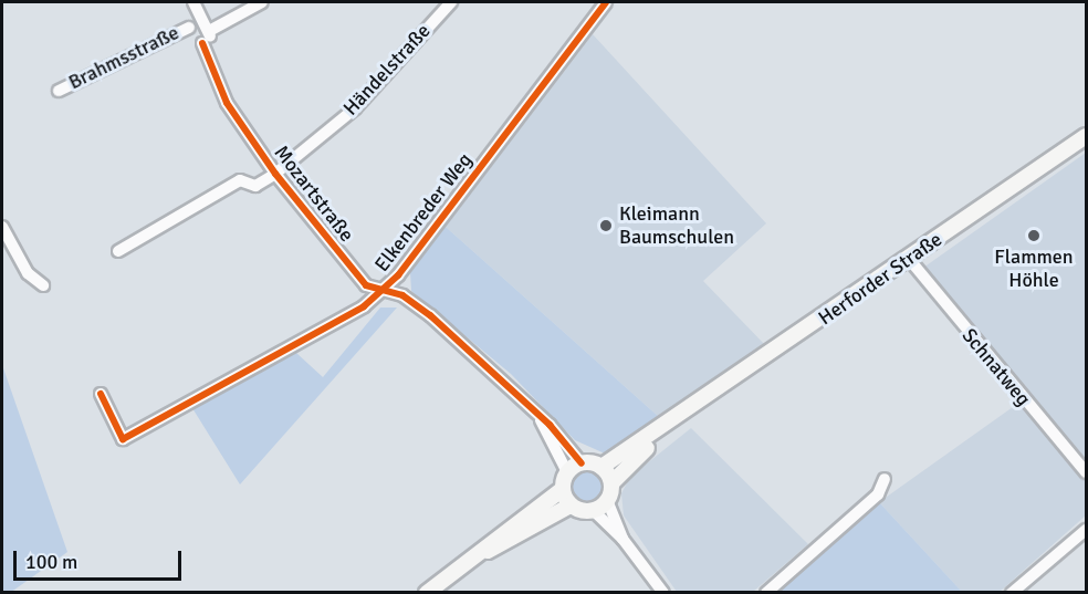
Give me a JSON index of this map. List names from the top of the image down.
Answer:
{
  "streets": {
    "main road": ["Herforder Straße"],
    "street": [
      "Brahmsstraße",
      "Händelstraße",
      "Mozartstraße",
      "Elkenbreder Weg",
      "Schnatweg"
    ]
  },
  "crossings": [
    ["Brahmsstraße", "Mozartstraße"],
    ["Händelstraße", "Mozartstraße"],
    ["Mozartstraße", "Elkenbreder Weg"],
    ["Mozartstraße", "Herforder Straße"],
    ["Herforder Straße", "Schnatweg"]
  ],
  "places": ["Kleimann Baumschulen", "Flammen Höhle"],
  "scale_bar": "100 m"
}
